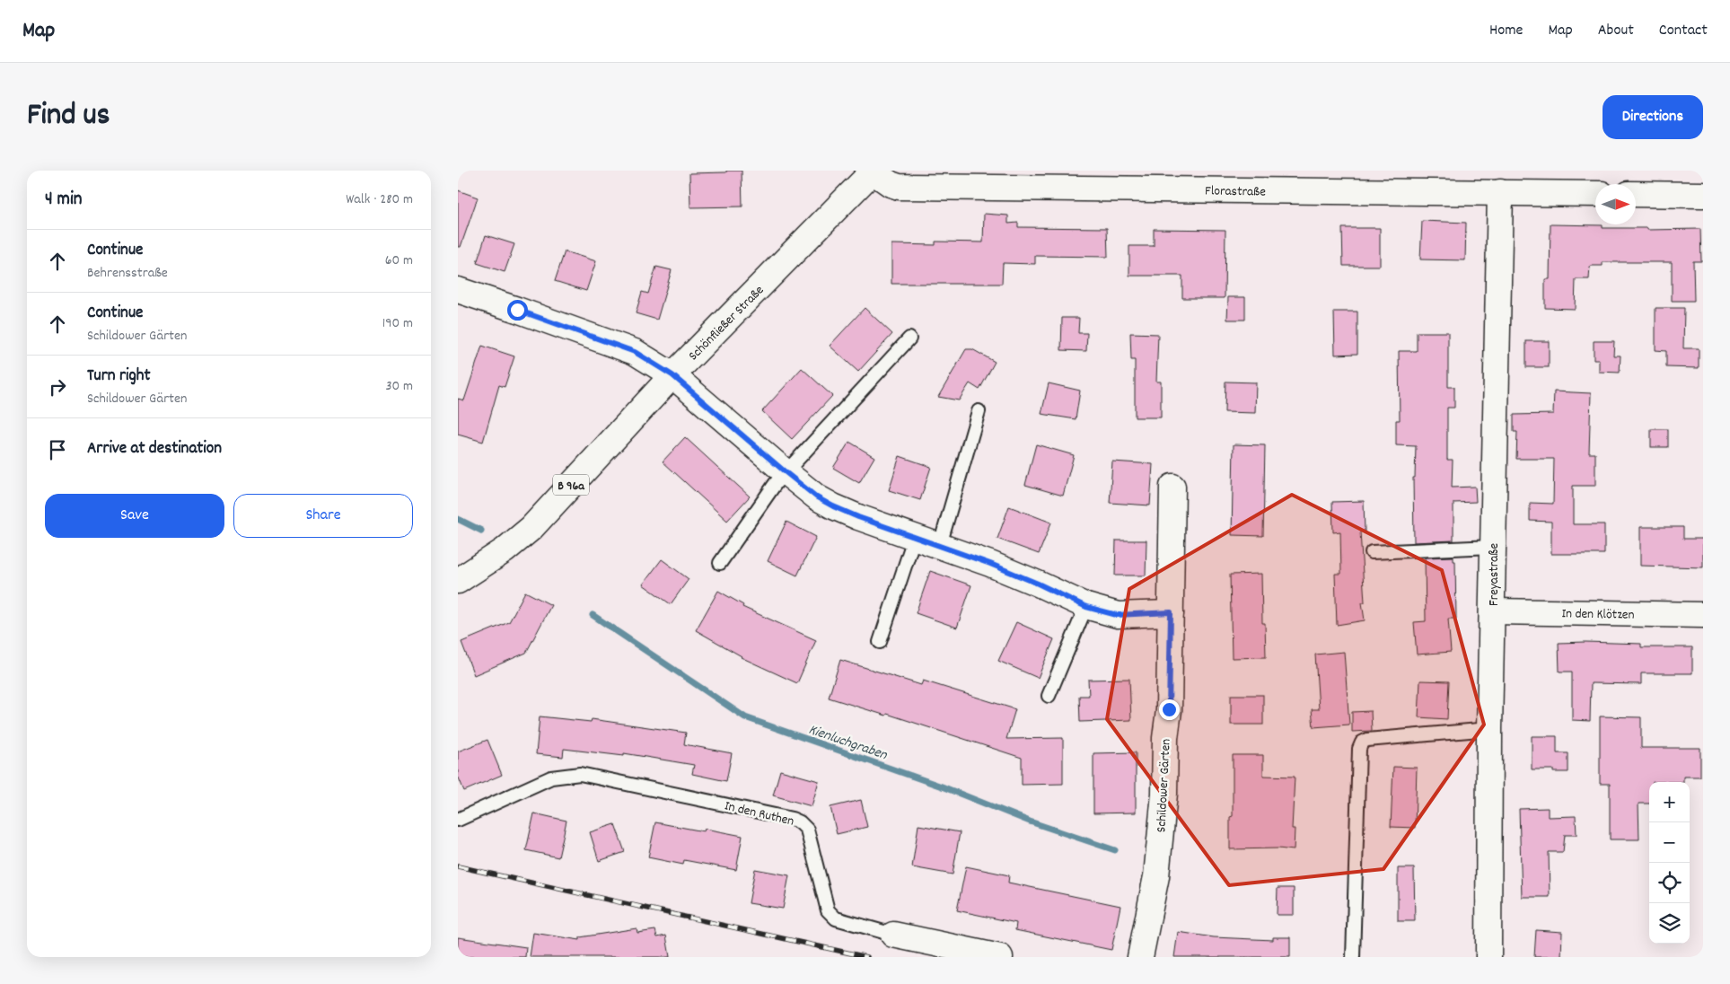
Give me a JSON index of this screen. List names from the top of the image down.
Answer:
{
  "streets": {
    "street": [
      "Florastraße",
      "Schönfließer Straße",
      "B 96a",
      "Freyastraße",
      "In den Klötzen",
      "Schildower Gärten",
      "In den Ruthen"
    ]
  },
  "crossings": [
    ["Florastraße", "Schönfließer Straße"],
    ["Florastraße", "Freyastraße"],
    ["Freyastraße", "In den Klötzen"]
  ],
  "water": ["Kienluchgraben"],
  "north": "right",
  "page": {
    "header": "Map",
    "nav": [
      "Home",
      "Map",
      "About",
      "Contact"
    ],
    "title": "Find us",
    "buttons": [
      "Directions",
      ["Save", "Share"]
    ],
    "heading": ["4 min", "Walk · 280 m"],
    "list": [
      ["Continue", "Behrensstraße", "60 m"],
      ["Continue", "Schildower Gärten", "190 m"],
      ["Turn right", "Schildower Gärten", "30 m"],
      "Arrive at destination"
    ],
    "map_buttons": ["+", "−"]
  }
}
